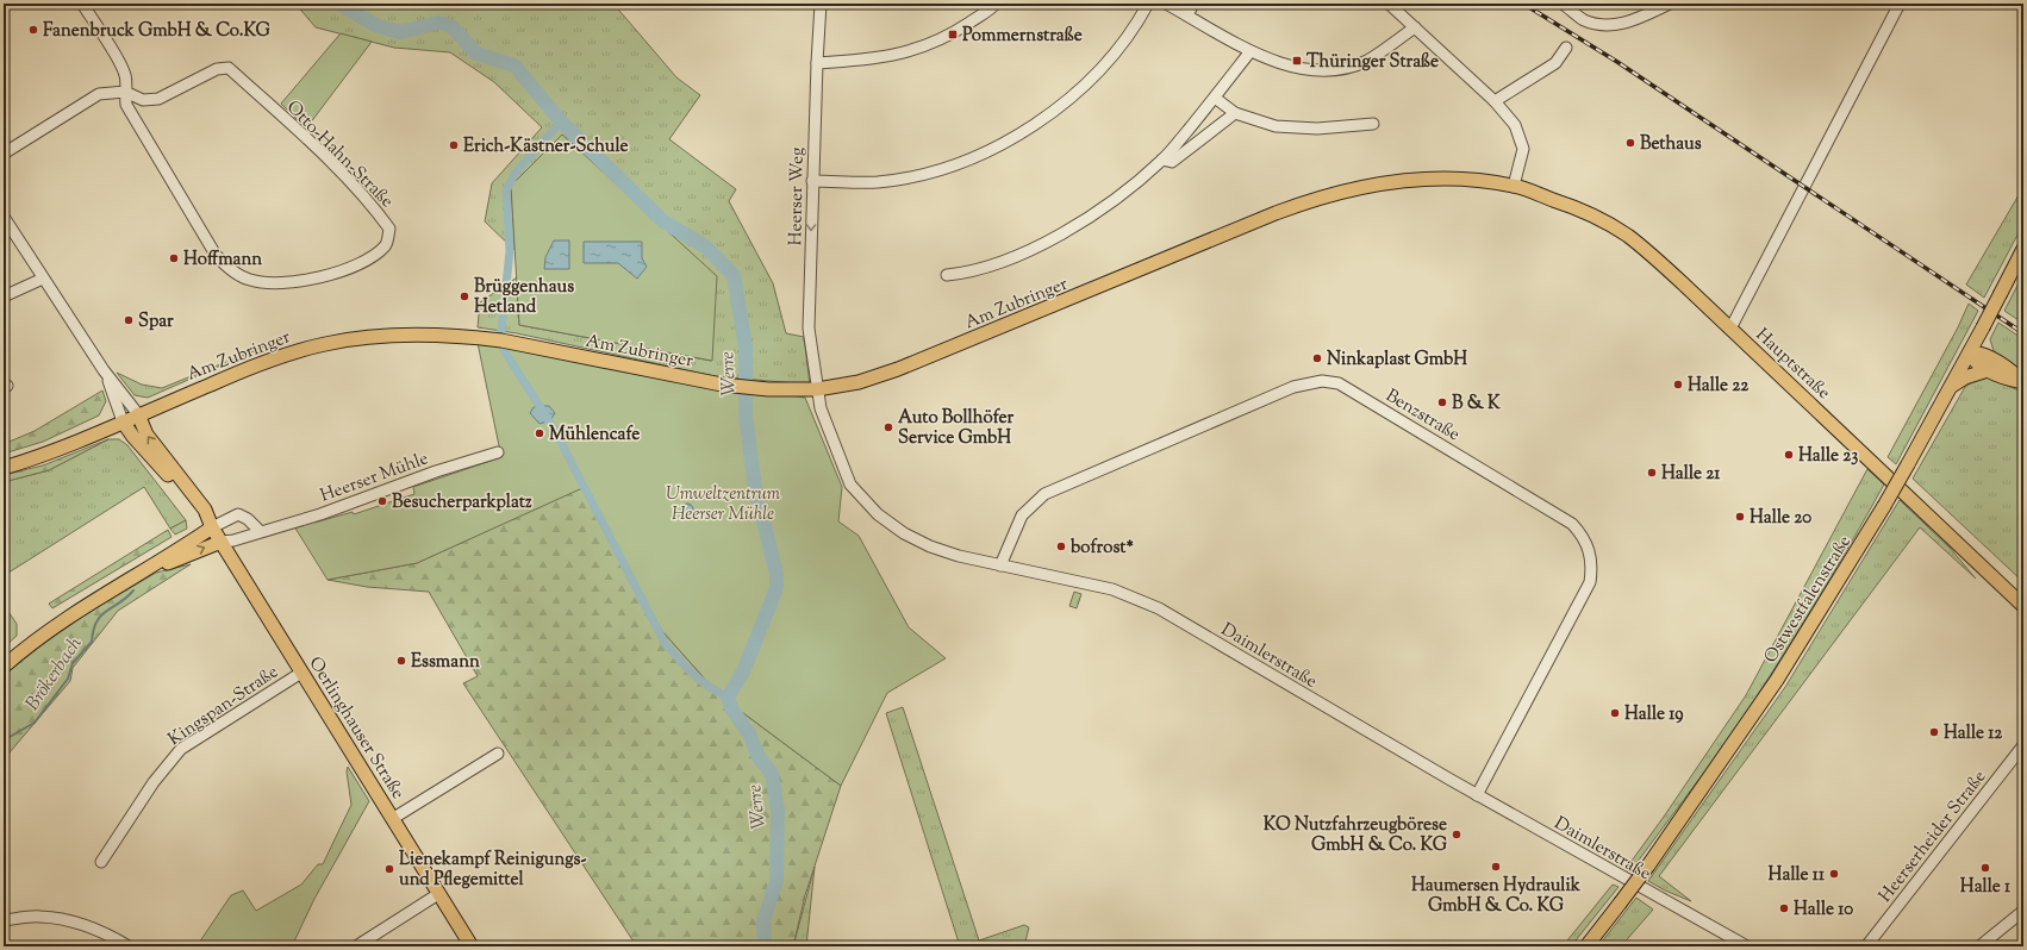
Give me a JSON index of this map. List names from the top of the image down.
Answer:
{
  "streets": {
    "main road": [
      "Am Zubringer",
      "Hauptstraße",
      "Ostwestfalenstraße",
      "Oerlinghauser Straße"
    ],
    "street": [
      "Otto-Hahn-Straße",
      "Heerser Weg",
      "Benzstraße",
      "Heerser Mühle",
      "Daimlerstraße",
      "Kingspan-Straße",
      "Heerserheider Straße"
    ]
  },
  "crossings": [
    ["Heerser Weg", "Am Zubringer"],
    ["Heerser Weg", "Daimlerstraße"],
    ["Am Zubringer", "Hauptstraße"],
    ["Am Zubringer", "Daimlerstraße"],
    ["Am Zubringer", "Oerlinghauser Straße"],
    ["Benzstraße", "Daimlerstraße"],
    ["Heerser Mühle", "Oerlinghauser Straße"],
    ["Kingspan-Straße", "Oerlinghauser Straße"]
  ],
  "one_way": ["Heerser Weg"],
  "water": ["Werre", "Brökerbach"],
  "parks": ["Umweltzentrum Heerser Mühle"],
  "places": {
    "other": [
      "Fanenbruck GmbH & Co.KG",
      "Bethaus",
      "Erich-Kästner-Schule",
      "Hoffmann",
      "Brüggenhaus Hetland",
      "Spar",
      "Ninkaplast GmbH",
      "Halle 22",
      "B & K",
      "Auto Bollhöfer Service GmbH",
      "Mühlencafe",
      "Halle 23",
      "Halle 21",
      "Besucherparkplatz",
      "Halle 20",
      "bofrost*",
      "Essmann",
      "Halle 19",
      "Halle 12",
      "KO Nutzfahrzeugbörese GmbH & Co. KG",
      "Haumersen Hydraulik GmbH & Co. KG",
      "Halle 1",
      "Lienekampf Reinigungs- und Pflegemittel",
      "Halle 11",
      "Halle 10"
    ],
    "transit": ["Pommernstraße", "Thüringer Straße"]
  }
}
